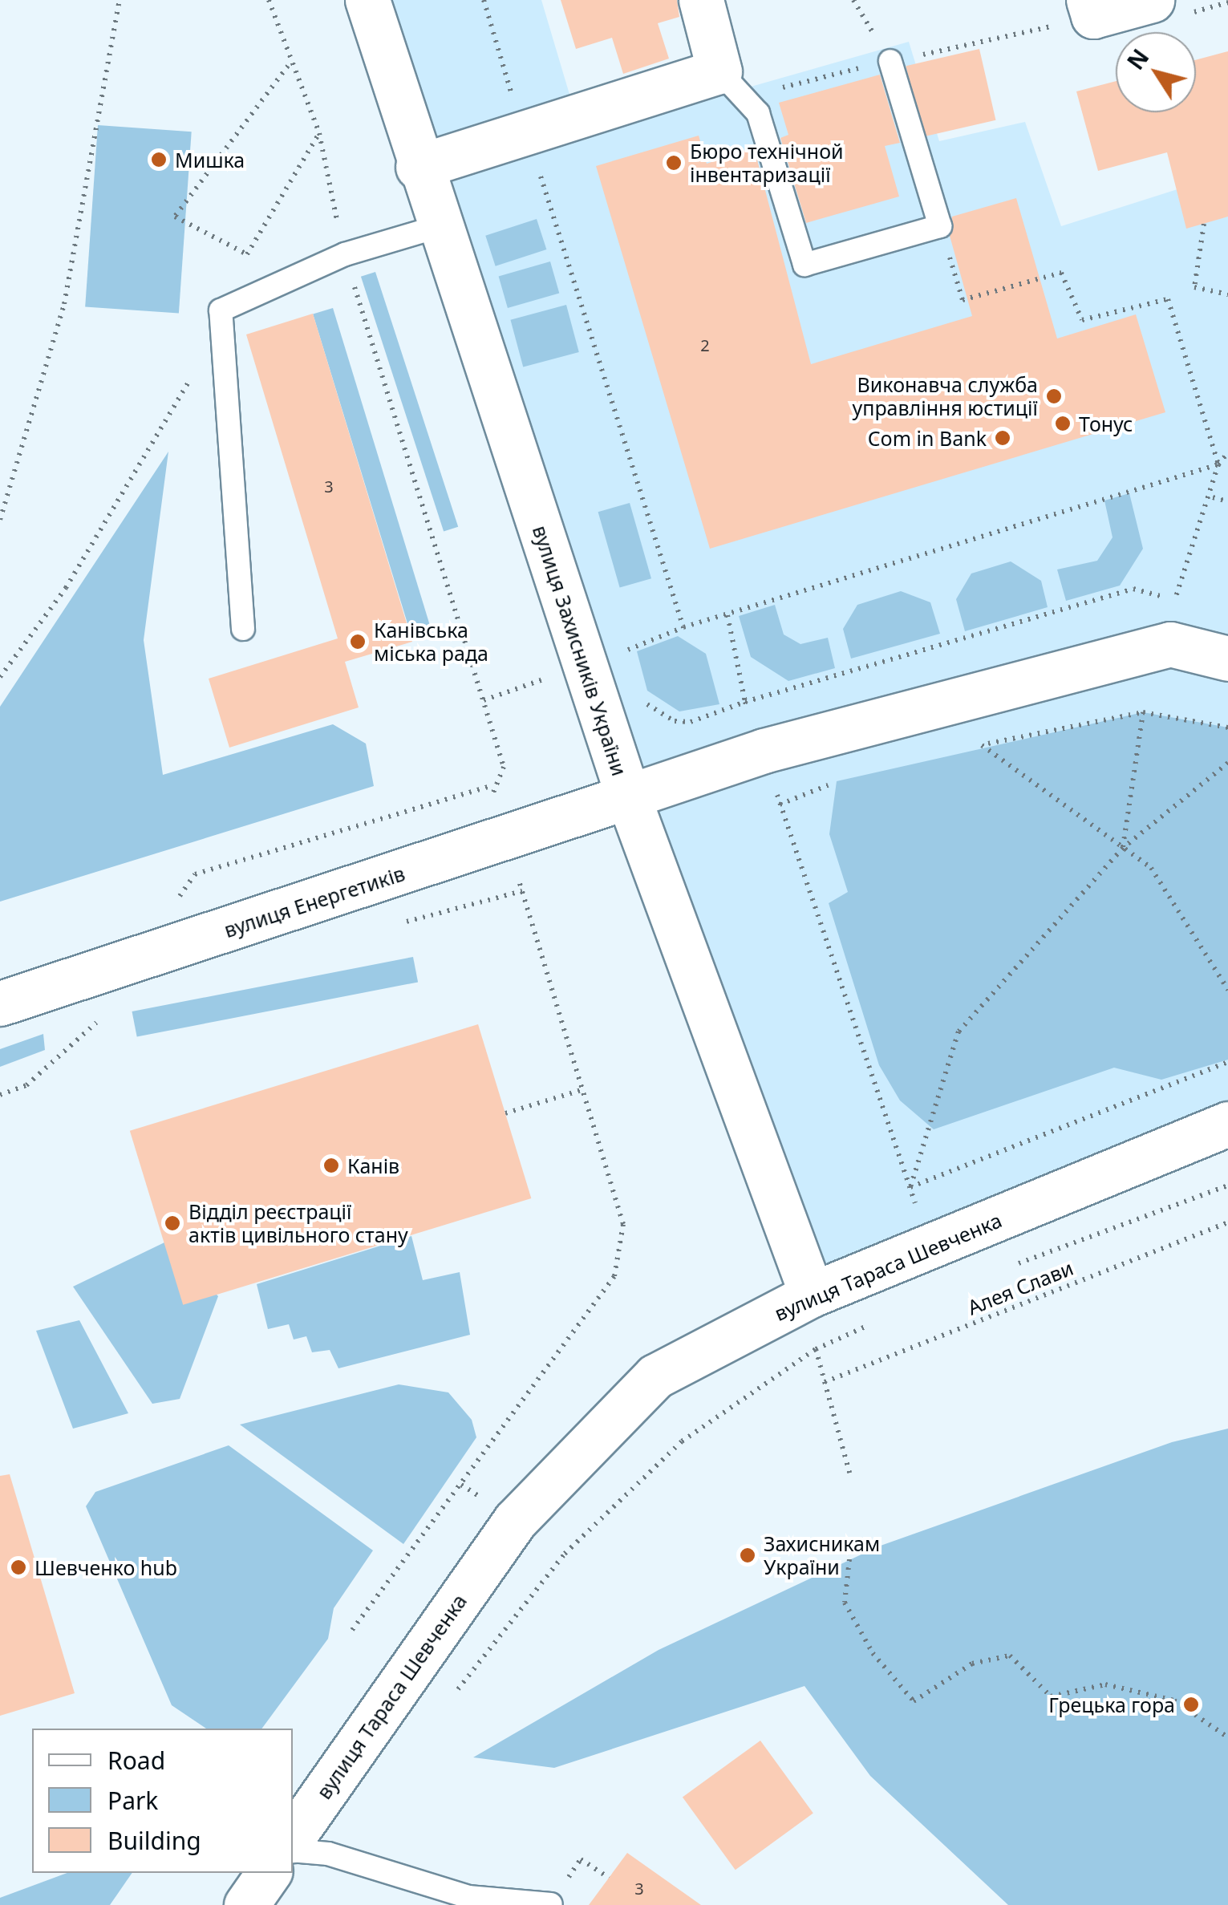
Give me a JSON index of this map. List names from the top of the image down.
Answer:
{
  "streets": {
    "street": ["вулиця Захисників України", "вулиця Енергетиків", "вулиця Тараса Шевченка"],
    "path": ["Алея Слави"]
  },
  "crossings": [
    ["вулиця Захисників України", "вулиця Енергетиків"],
    ["вулиця Захисників України", "вулиця Тараса Шевченка"]
  ],
  "places": [
    "Мишка",
    "Бюро технічной інвентаризації",
    "Виконавча служба управління юстиції",
    "Тонус",
    "Com in Bank",
    "Канівська міська рада",
    "Канів",
    "Відділ реєстрації актів цивільного стану",
    "Захисникам України",
    "Шевченко hub",
    "Грецька гора"
  ],
  "house_numbers": ["2", "3", "3"],
  "legend": ["Road", "Park", "Building"],
  "north": "top left"
}
